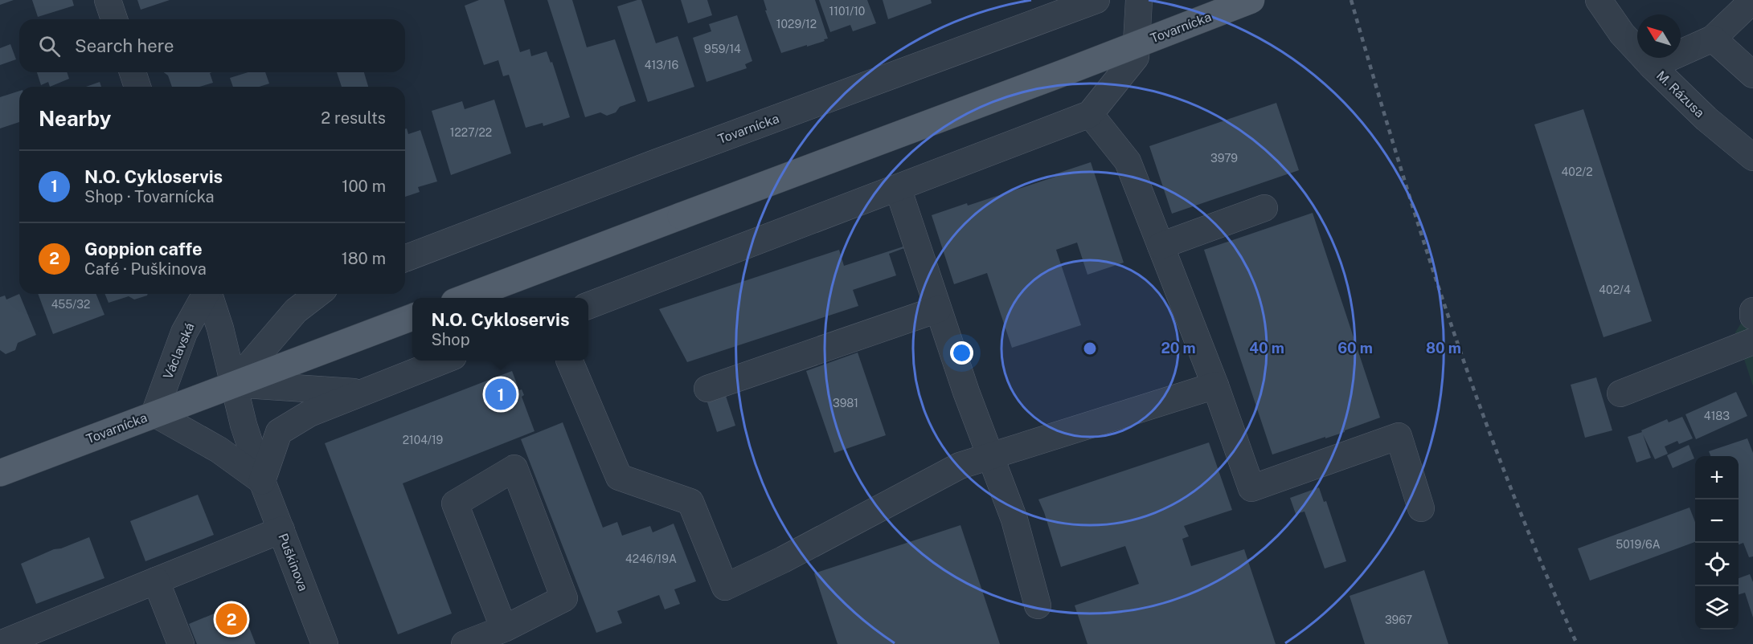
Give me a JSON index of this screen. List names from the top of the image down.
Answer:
{
  "streets": {
    "main road": ["Tovarnícka"],
    "street": ["M. Rázusa", "Václavská", "Puškinova"]
  },
  "crossings": [
    ["Tovarnícka", "Václavská"],
    ["Tovarnícka", "Puškinova"],
    ["Václavská", "Puškinova"]
  ],
  "house_numbers": [
    "1101/10",
    "1029/12",
    "959/14",
    "413/16",
    "1227/22",
    "3979",
    "402/2",
    "402/4",
    "455/32",
    "3981",
    "4183",
    "2104/19",
    "5019/6A",
    "4246/19A",
    "3967"
  ],
  "north": "top left",
  "page": {
    "search": "Search here",
    "heading": ["Nearby", "2 results"],
    "list": [
      {
        "mark": "1",
        "name": "N.O. Cykloservis",
        "note": "Shop · Tovarnícka",
        "value": "100 m"
      },
      {
        "mark": "2",
        "name": "Goppion caffe",
        "note": "Café · Puškinova",
        "value": "180 m"
      }
    ],
    "popup": ["N.O. Cykloservis", "Shop"],
    "pins": ["1", "2"],
    "map_buttons": ["+", "−"]
  },
  "rings": [
    "20 m",
    "40 m",
    "60 m",
    "80 m"
  ]
}
